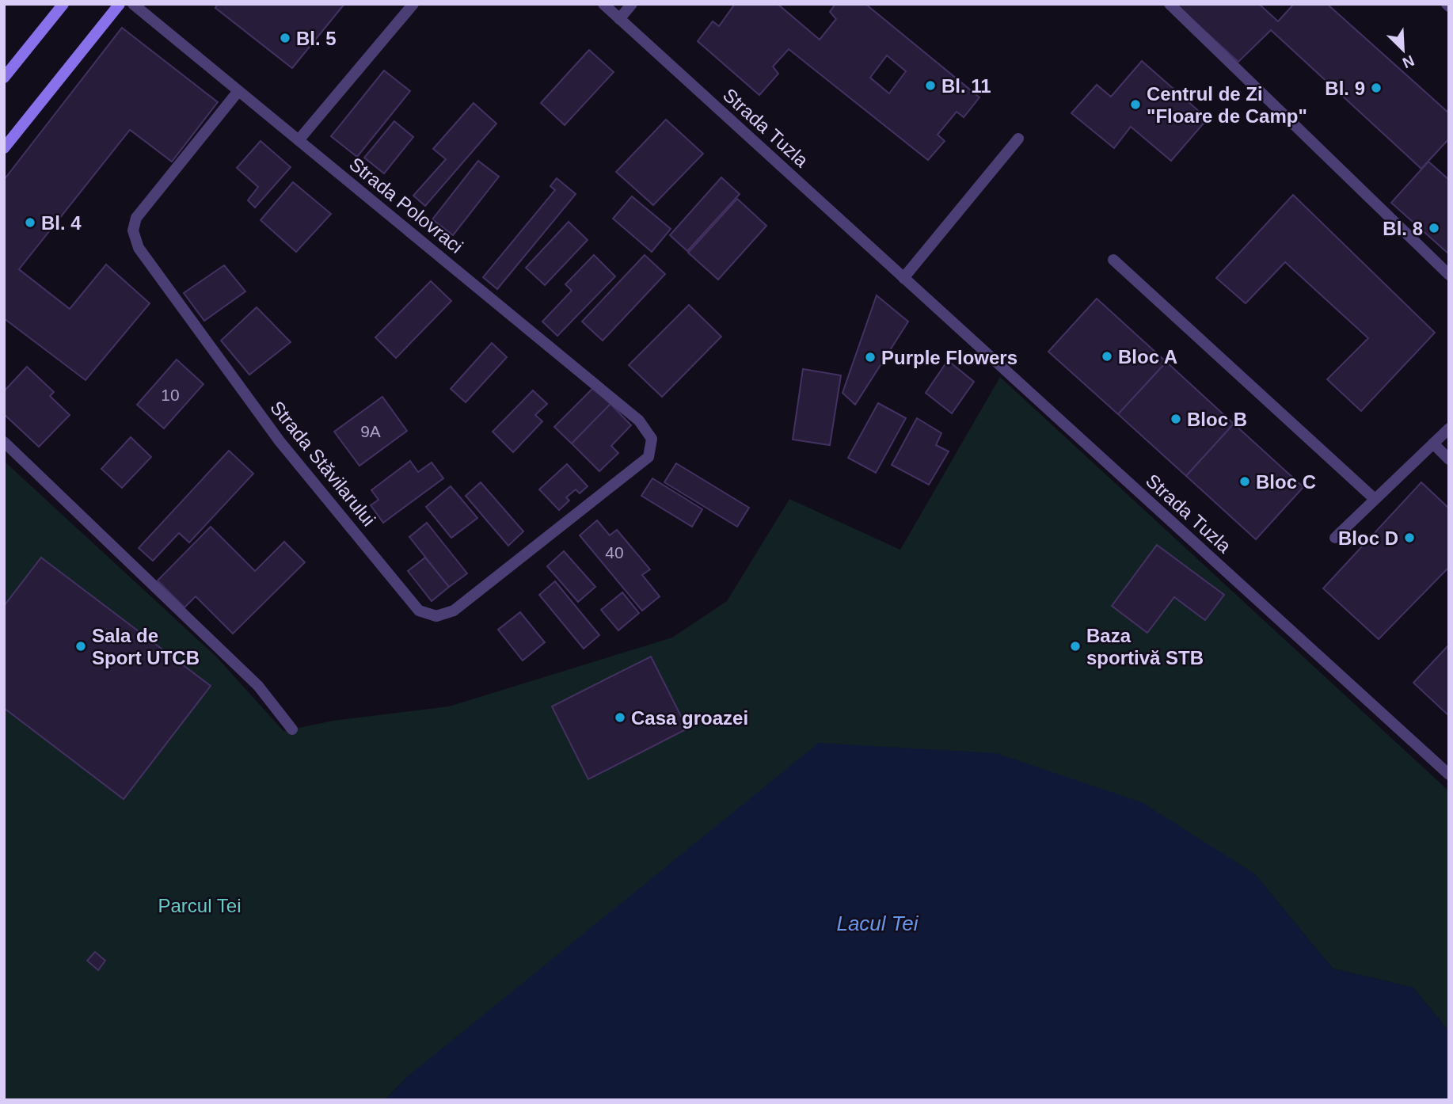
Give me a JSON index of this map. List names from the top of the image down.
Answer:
{
  "streets": {
    "street": ["Strada Tuzla", "Strada Polovraci", "Strada Stăvilarului"]
  },
  "crossings": [
    ["Strada Polovraci", "Strada Stăvilarului"]
  ],
  "water": ["Lacul Tei"],
  "parks": ["Parcul Tei"],
  "places": [
    "Bl. 5",
    "Bl. 11",
    "Bl. 9",
    "Centrul de Zi \"Floare de Camp\"",
    "Bl. 4",
    "Bl. 8",
    "Bloc A",
    "Purple Flowers",
    "Bloc B",
    "Bloc C",
    "Bloc D",
    "Sala de Sport UTCB",
    "Baza sportivă STB",
    "Casa groazei"
  ],
  "house_numbers": ["10", "9A", "40"],
  "north": "bottom right"
}
